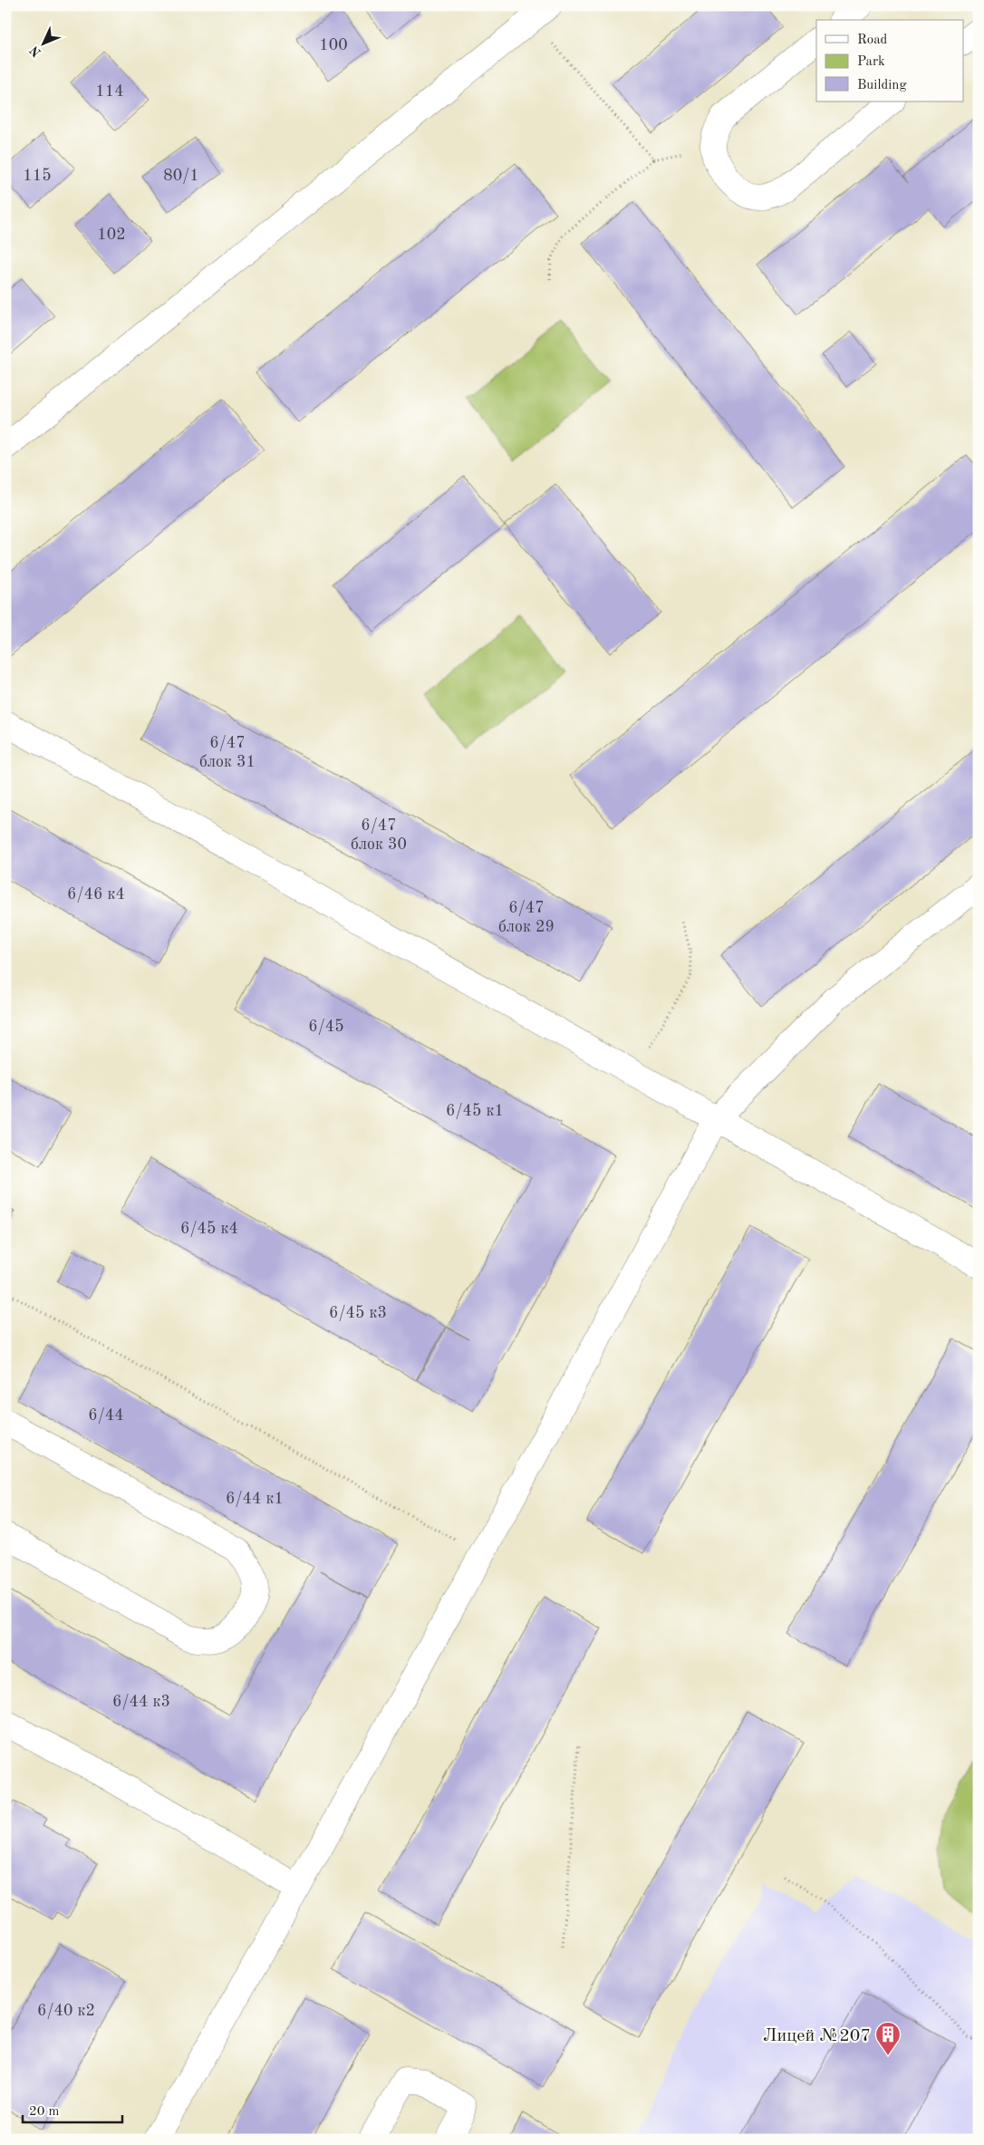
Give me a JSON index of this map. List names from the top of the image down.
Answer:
{
  "places": {
    "building": ["Лицей №207"]
  },
  "house_numbers": [
    "100",
    "114",
    "115",
    "80/1",
    "102",
    "6/47 блок 31",
    "6/47 блок 30",
    "6/46 к4",
    "6/47 блок 29",
    "6/45",
    "6/45 к1",
    "6/45 к4",
    "6/45 к3",
    "6/44",
    "6/44 к1",
    "6/44 к3",
    "6/40 к2"
  ],
  "legend": ["Road", "Park", "Building"],
  "scale_bar": "20 m",
  "north": "bottom left"
}
